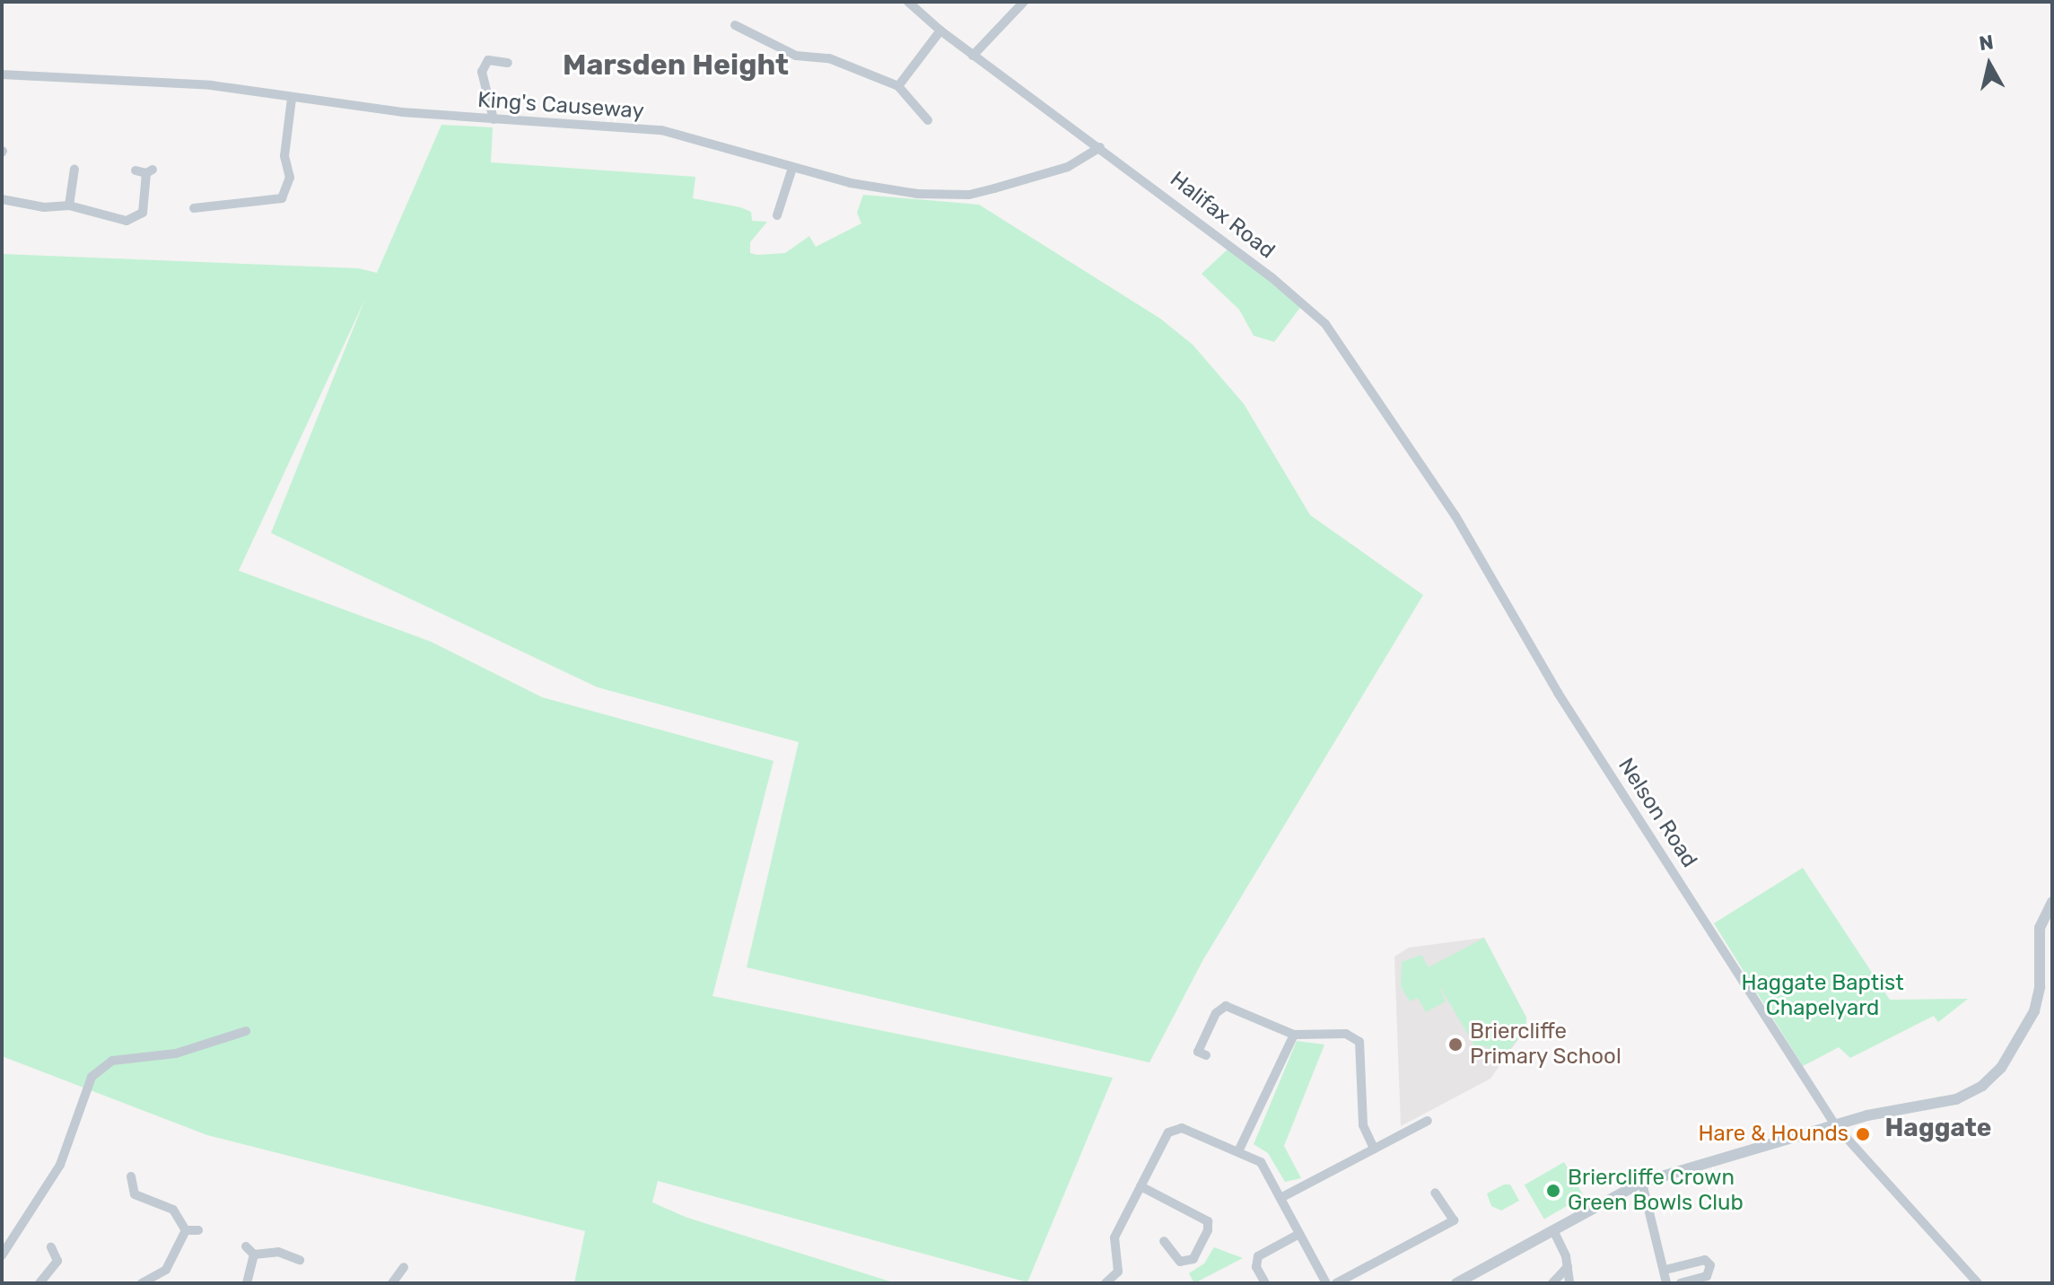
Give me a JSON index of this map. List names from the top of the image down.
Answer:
{
  "streets": {
    "street": ["King's Causeway", "Halifax Road", "Nelson Road"]
  },
  "crossings": [
    ["King's Causeway", "Halifax Road"],
    ["Halifax Road", "Nelson Road"]
  ],
  "districts": ["Marsden Height", "Haggate"],
  "parks": ["Haggate Baptist Chapelyard"],
  "places": ["Briercliffe Primary School", "Hare & Hounds", "Briercliffe Crown Green Bowls Club"],
  "north": "top"
}
